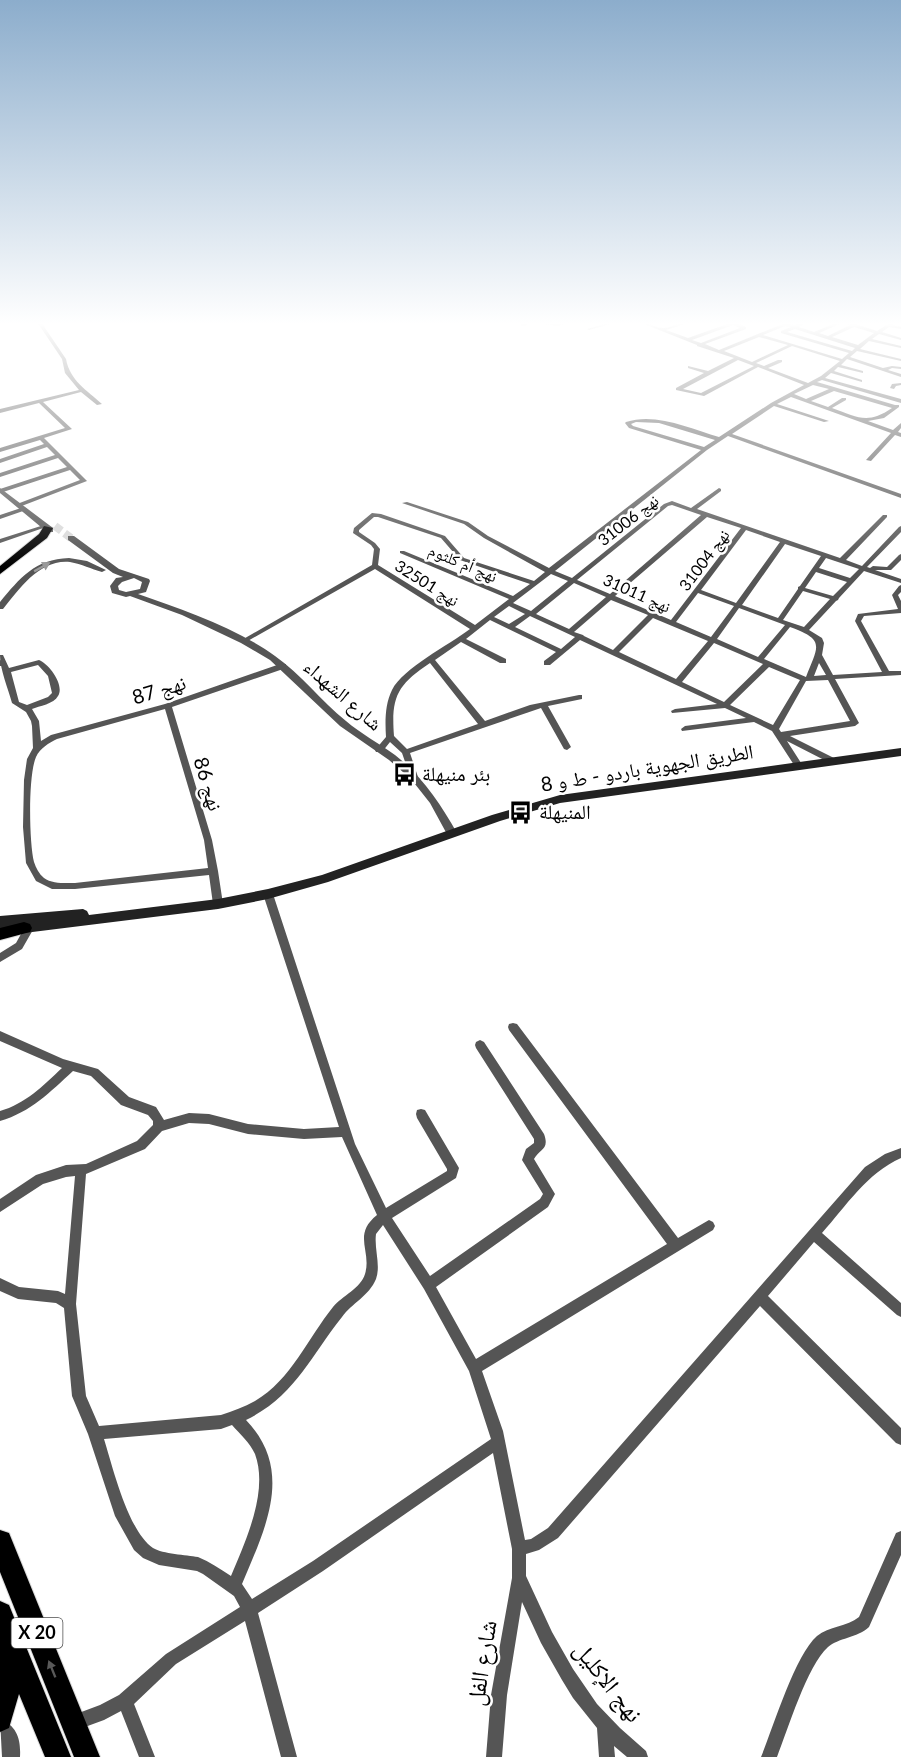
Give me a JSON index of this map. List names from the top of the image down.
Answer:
{
  "streets": {
    "highway": ["X 20"],
    "main road": ["الطريق الجهوية باردو - ط و 8"],
    "street": [
      "نهج 31006",
      "نهج 31004",
      "نهج أم كلثوم",
      "نهج 32501",
      "نهج 31011",
      "نهج 87",
      "شارع الشهداء",
      "نهج 86",
      "شارع الفل",
      "نهج الإكليل"
    ]
  },
  "crossings": [
    ["نهج 31006", "نهج 31004"],
    ["نهج 31006", "نهج 31011"],
    ["نهج 31004", "نهج 31011"],
    ["نهج أم كلثوم", "الطريق الجهوية باردو - ط و 8"],
    ["نهج 87", "شارع الشهداء"],
    ["نهج 87", "نهج 86"],
    ["شارع الشهداء", "الطريق الجهوية باردو - ط و 8"],
    ["الطريق الجهوية باردو - ط و 8", "نهج 86"],
    ["شارع الفل", "نهج الإكليل"]
  ],
  "places": {
    "bus stop": ["بئر منيهلة", "المنيهلة"]
  }
}
